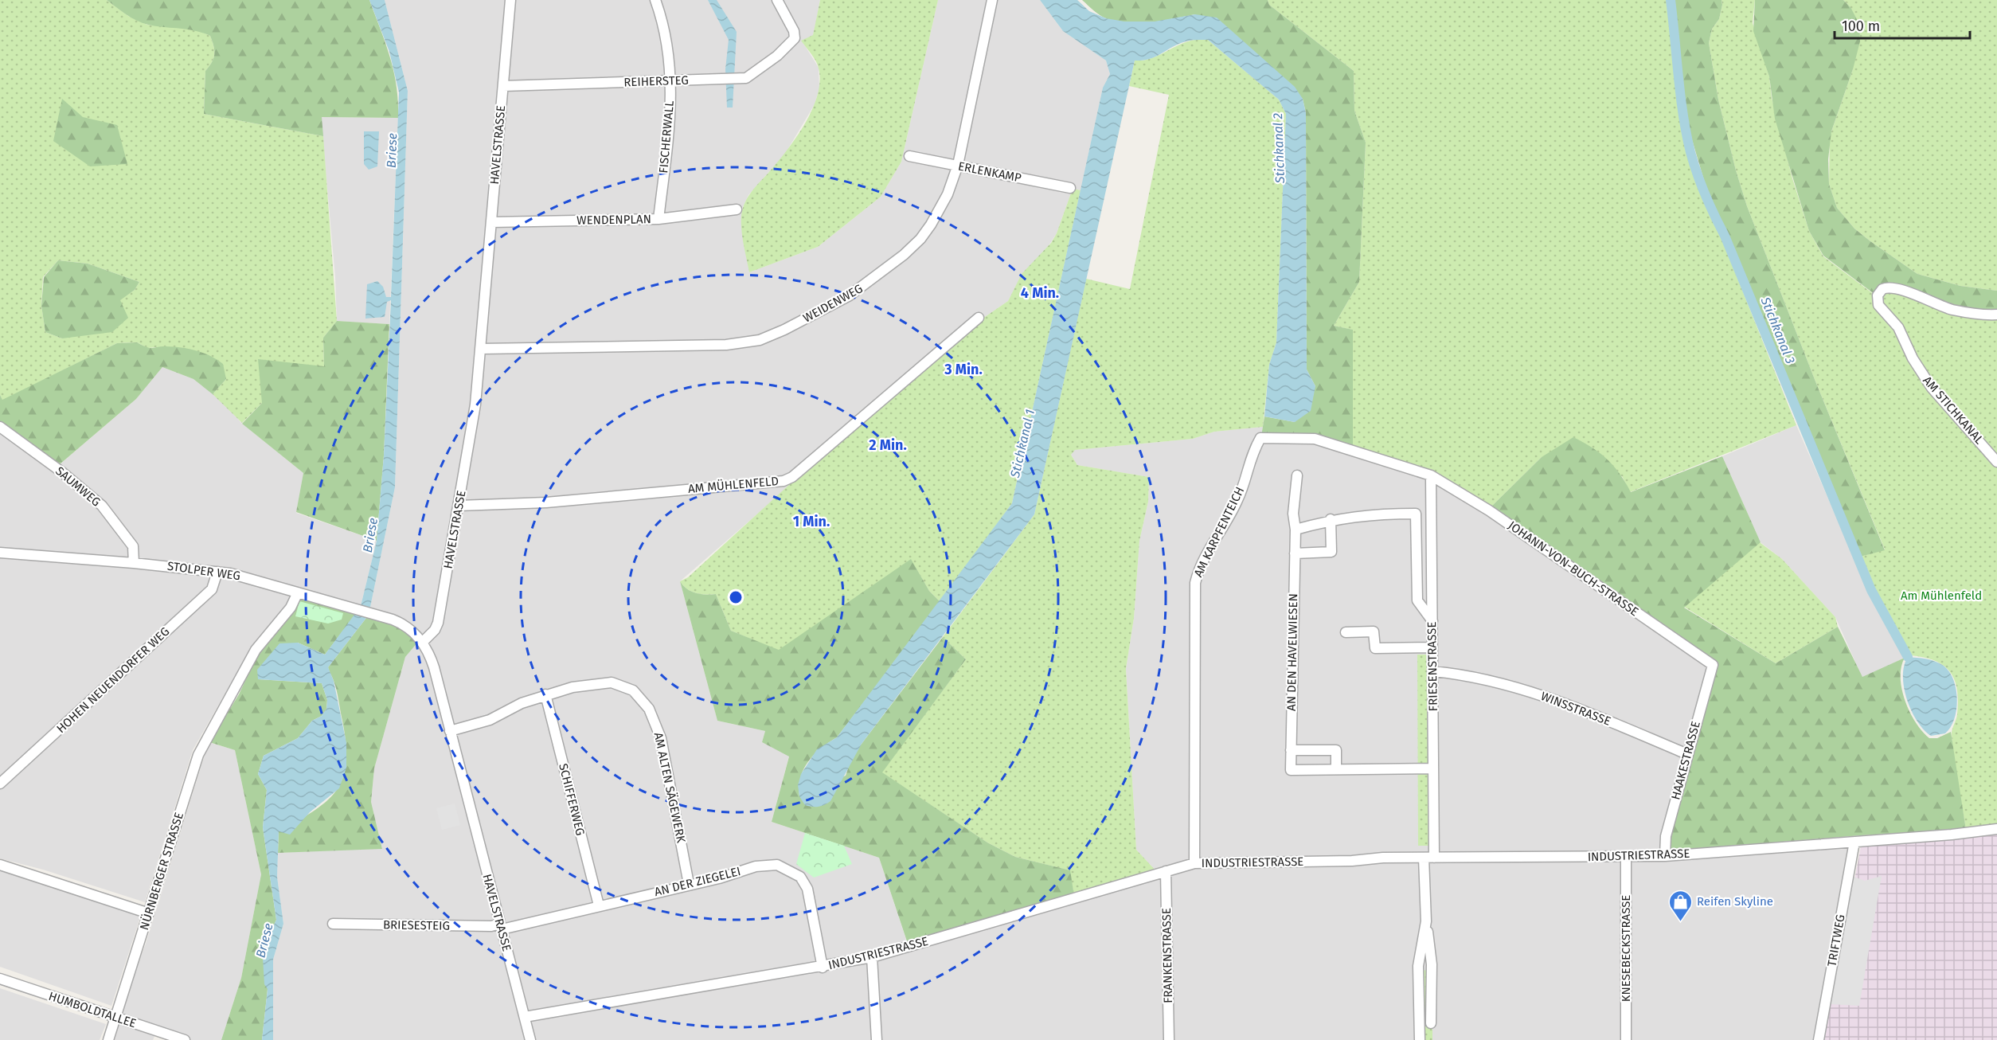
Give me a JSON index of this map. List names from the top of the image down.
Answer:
{
  "streets": {
    "street": [
      "REIHERSTEG",
      "FISCHERWALL",
      "HAVELSTRASSE",
      "ERLENKAMP",
      "WENDENPLAN",
      "WEIDENWEG",
      "AM STICHKANAL",
      "AM MÜHLENFELD",
      "SAUMWEG",
      "AM KARPFENTEICH",
      "JOHANN-VON-BUCH-STRASSE",
      "STOLPER WEG",
      "AN DEN HAVELWIESEN",
      "FRIESENSTRASSE",
      "HOHEN NEUENDORFER WEG",
      "WINSSTRASSE",
      "HAAKESTRASSE",
      "AM ALTEN SÄGEWERK",
      "SCHIFFERWEG",
      "INDUSTRIESTRASSE",
      "NÜRNBERGER STRASSE",
      "AN DER ZIEGELEI",
      "BRIESESTEIG",
      "TRIFTWEG",
      "KNESEBECKSTRASSE",
      "FRANKENSTRASSE",
      "HUMBOLDTALLEE"
    ]
  },
  "crossings": [
    ["REIHERSTEG", "FISCHERWALL"],
    ["REIHERSTEG", "HAVELSTRASSE"],
    ["FISCHERWALL", "WENDENPLAN"],
    ["HAVELSTRASSE", "WENDENPLAN"],
    ["HAVELSTRASSE", "WEIDENWEG"],
    ["HAVELSTRASSE", "AM MÜHLENFELD"],
    ["HAVELSTRASSE", "STOLPER WEG"],
    ["HAVELSTRASSE", "AM ALTEN SÄGEWERK"],
    ["HAVELSTRASSE", "INDUSTRIESTRASSE"],
    ["HAVELSTRASSE", "AN DER ZIEGELEI"],
    ["HAVELSTRASSE", "BRIESESTEIG"],
    ["ERLENKAMP", "WEIDENWEG"],
    ["SAUMWEG", "STOLPER WEG"],
    ["AM KARPFENTEICH", "JOHANN-VON-BUCH-STRASSE"],
    ["AM KARPFENTEICH", "FRIESENSTRASSE"],
    ["AM KARPFENTEICH", "INDUSTRIESTRASSE"],
    ["JOHANN-VON-BUCH-STRASSE", "FRIESENSTRASSE"],
    ["JOHANN-VON-BUCH-STRASSE", "HAAKESTRASSE"],
    ["STOLPER WEG", "HOHEN NEUENDORFER WEG"],
    ["STOLPER WEG", "NÜRNBERGER STRASSE"],
    ["AN DEN HAVELWIESEN", "FRIESENSTRASSE"],
    ["FRIESENSTRASSE", "WINSSTRASSE"],
    ["FRIESENSTRASSE", "INDUSTRIESTRASSE"],
    ["WINSSTRASSE", "HAAKESTRASSE"],
    ["HAAKESTRASSE", "INDUSTRIESTRASSE"],
    ["AM ALTEN SÄGEWERK", "SCHIFFERWEG"],
    ["AM ALTEN SÄGEWERK", "AN DER ZIEGELEI"],
    ["SCHIFFERWEG", "AN DER ZIEGELEI"],
    ["INDUSTRIESTRASSE", "AN DER ZIEGELEI"],
    ["INDUSTRIESTRASSE", "TRIFTWEG"],
    ["INDUSTRIESTRASSE", "KNESEBECKSTRASSE"],
    ["INDUSTRIESTRASSE", "FRANKENSTRASSE"],
    ["NÜRNBERGER STRASSE", "HUMBOLDTALLEE"],
    ["AN DER ZIEGELEI", "BRIESESTEIG"]
  ],
  "water": [
    "Stichkanal 2",
    "Briese",
    "Stichkanal 3",
    "Stichkanal 1"
  ],
  "parks": ["Am Mühlenfeld"],
  "places": {
    "shop": ["Reifen Skyline"]
  },
  "scale_bar": "100 m",
  "rings": [
    "4 Min.",
    "3 Min.",
    "2 Min.",
    "1 Min."
  ]
}
